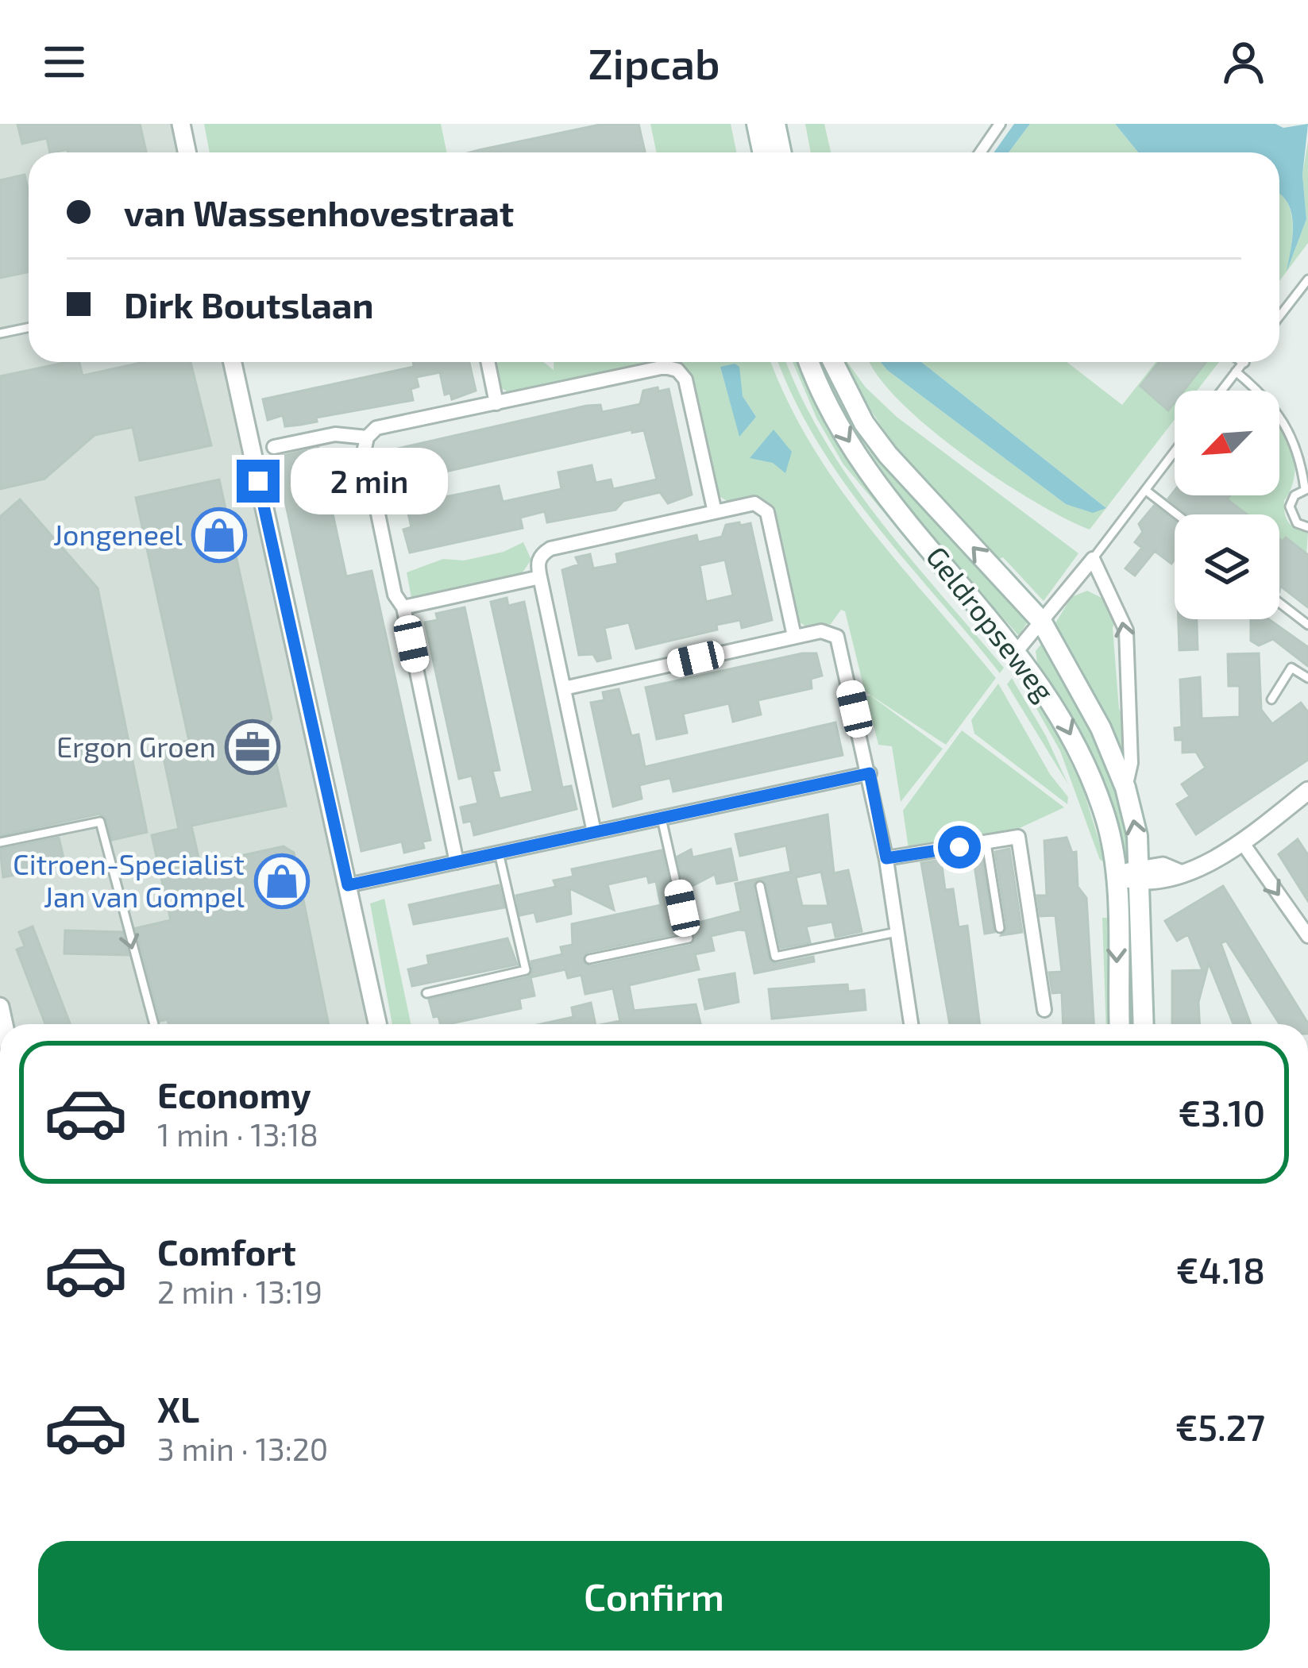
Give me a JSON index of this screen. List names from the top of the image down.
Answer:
{
  "streets": {
    "main road": ["Geldropseweg"]
  },
  "places": {
    "shop": ["Jongeneel", "Citroen-Specialist Jan van Gompel"],
    "office": ["Ergon Groen"]
  },
  "north": "bottom left",
  "page": {
    "header": "Zipcab",
    "banner": ["van Wassenhovestraat", "Dirk Boutslaan"],
    "bubble": "2 min",
    "list": [
      {
        "name": "Economy",
        "note": "1 min · 13:18",
        "value": "€3.10"
      },
      {
        "name": "Comfort",
        "note": "2 min · 13:19",
        "value": "€4.18"
      },
      {
        "name": "XL",
        "note": "3 min · 13:20",
        "value": "€5.27"
      }
    ],
    "buttons": "Confirm"
  }
}
